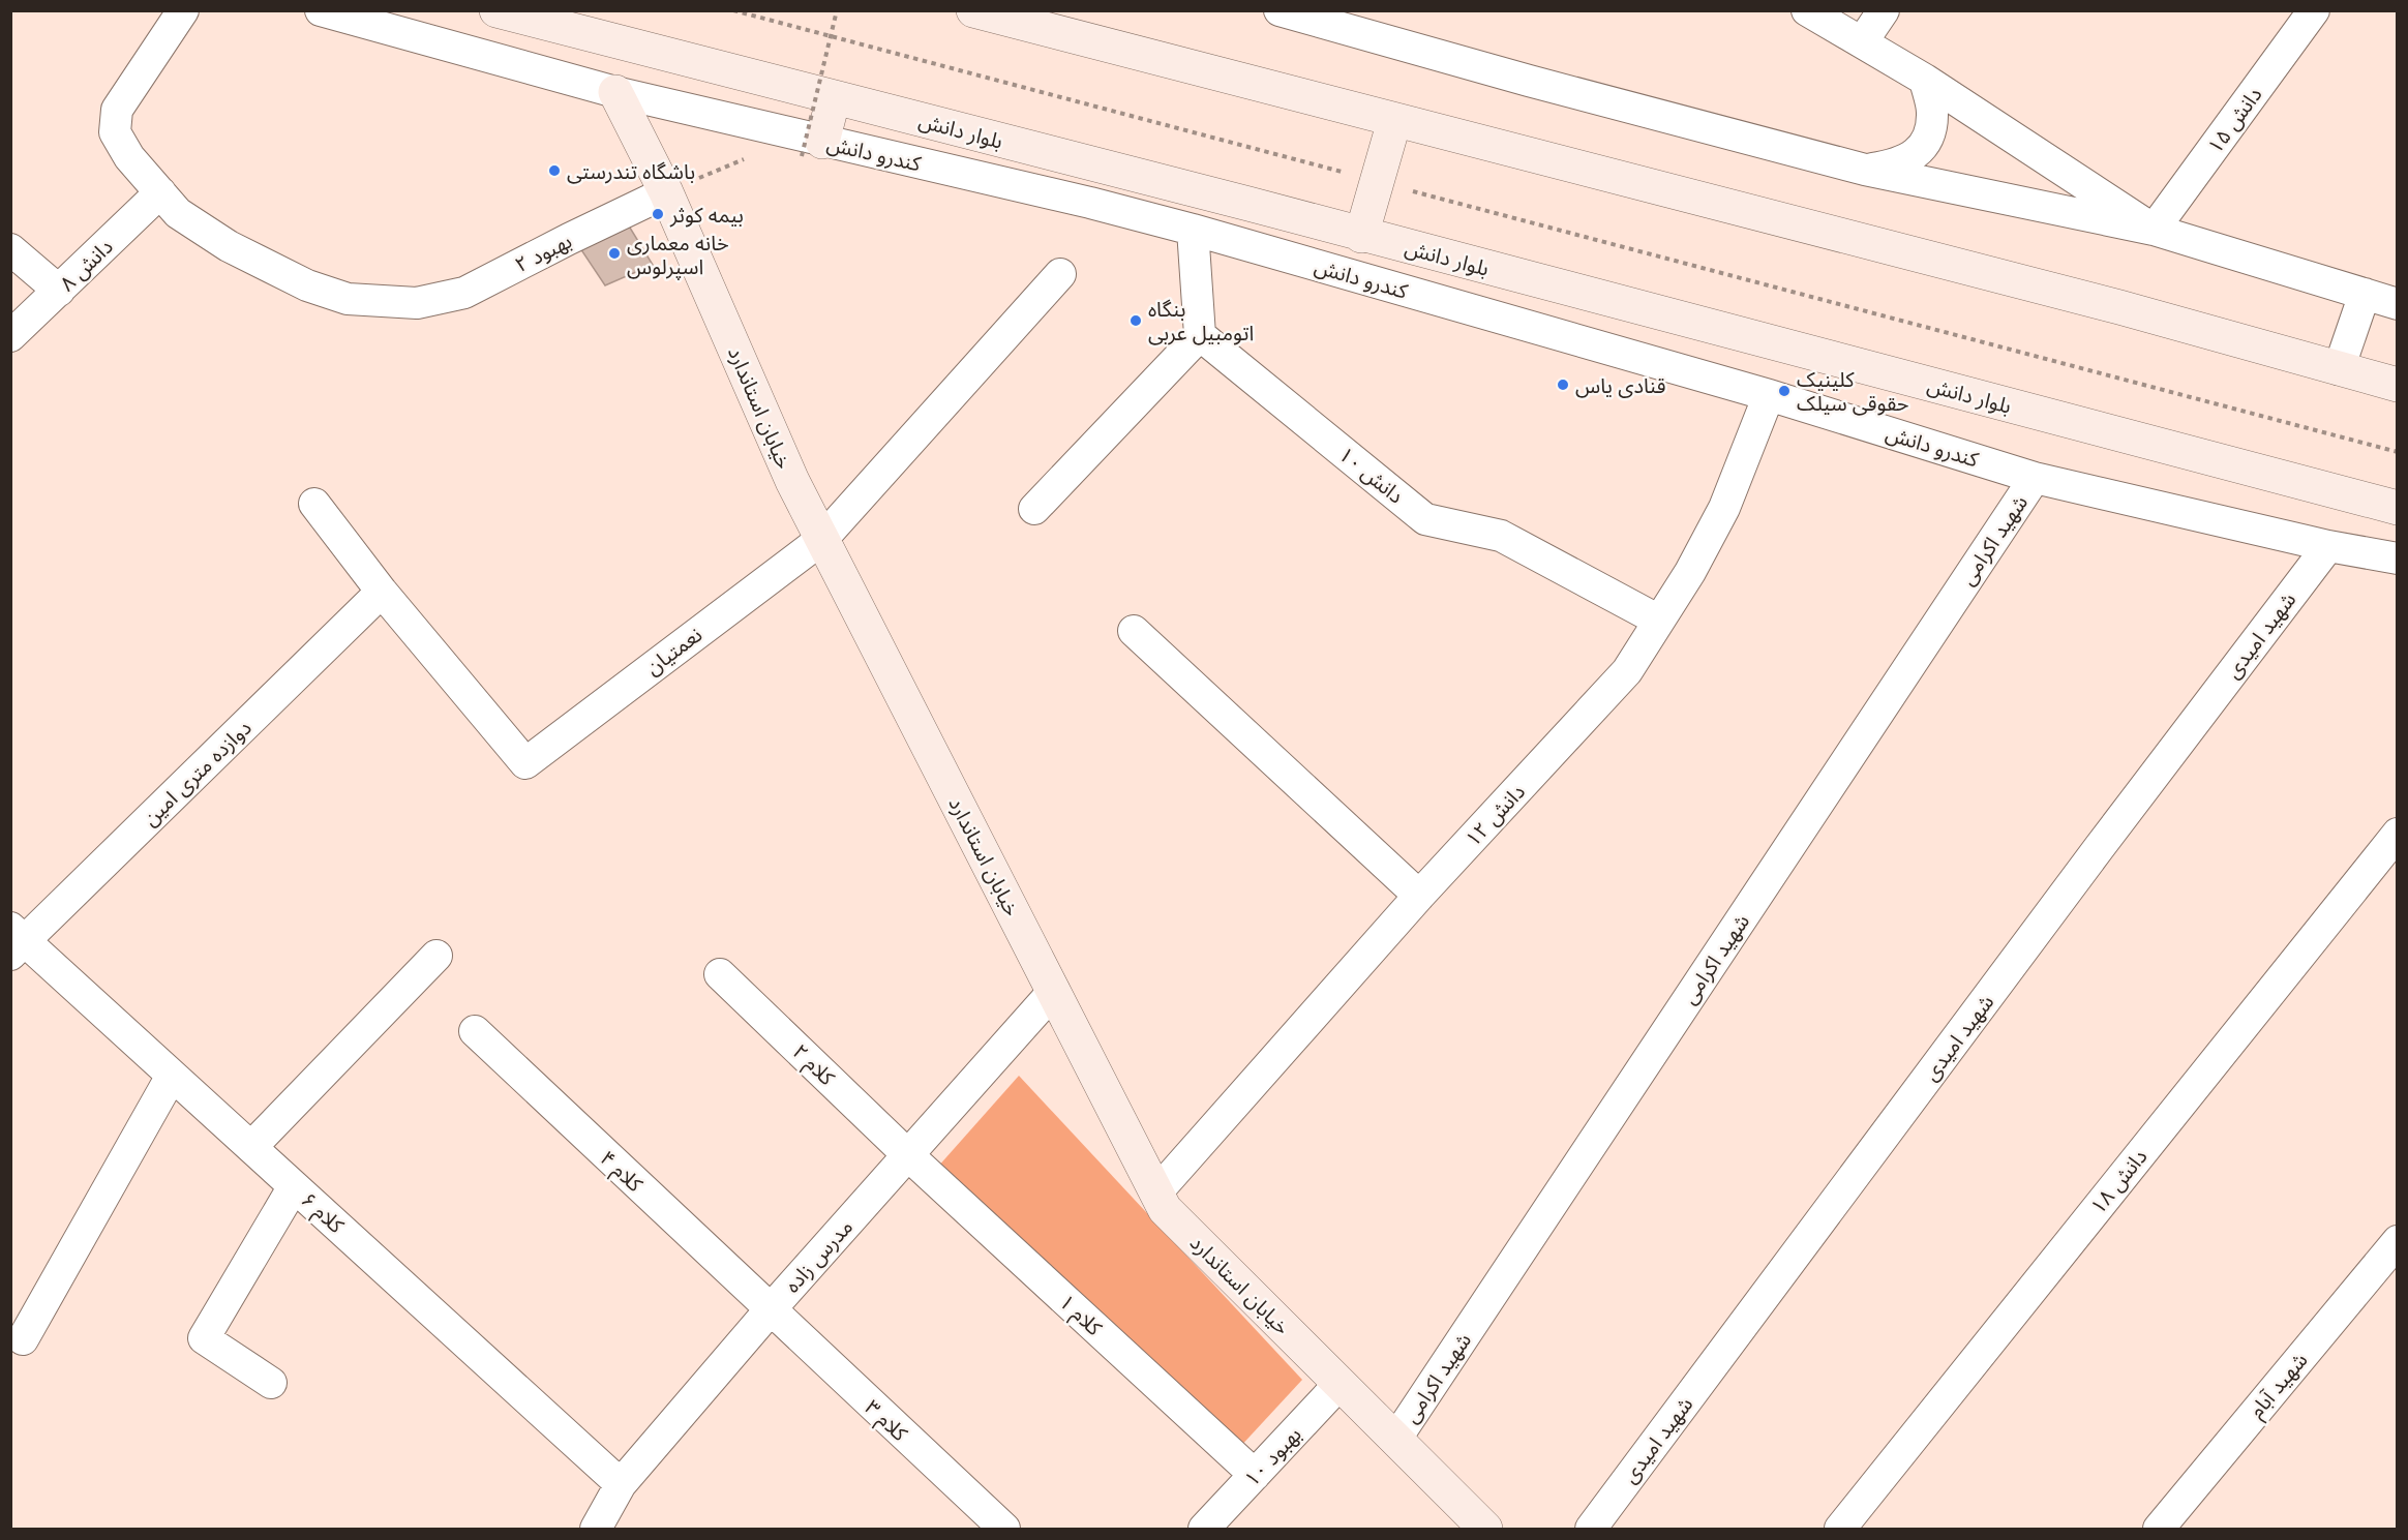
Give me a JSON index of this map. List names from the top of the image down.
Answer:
{
  "streets": {
    "main road": ["بلوار دانش", "خیابان استاندارد"],
    "street": [
      "دانش ۱۵",
      "کندرو دانش",
      "بهبود ۲",
      "دانش ۸",
      "دانش ۱۰",
      "شهید اکرامی",
      "شهید امیدی",
      "نعمتیان",
      "دوازده متری امین",
      "دانش ۱۲",
      "کلام ۲",
      "کلام ۴",
      "دانش ۱۸",
      "کلام ۶",
      "مدرس زاده",
      "کلام ۱",
      "شهید آبام",
      "کلام ۳",
      "بهبود ۱۰"
    ]
  },
  "crossings": [
    ["کندرو دانش", "خیابان استاندارد"],
    ["کندرو دانش", "شهید اکرامی"],
    ["کندرو دانش", "شهید امیدی"],
    ["کندرو دانش", "دانش ۱۲"],
    ["بهبود ۲", "دانش ۸"],
    ["بهبود ۲", "خیابان استاندارد"],
    ["خیابان استاندارد", "شهید اکرامی"],
    ["خیابان استاندارد", "نعمتیان"],
    ["خیابان استاندارد", "دانش ۱۲"],
    ["خیابان استاندارد", "مدرس زاده"],
    ["خیابان استاندارد", "بهبود ۱۰"],
    ["دانش ۱۰", "دانش ۱۲"],
    ["نعمتیان", "دوازده متری امین"],
    ["دوازده متری امین", "کلام ۶"],
    ["کلام ۲", "مدرس زاده"],
    ["کلام ۲", "کلام ۱"],
    ["کلام ۴", "مدرس زاده"],
    ["کلام ۴", "کلام ۳"],
    ["کلام ۶", "مدرس زاده"],
    ["مدرس زاده", "کلام ۱"],
    ["مدرس زاده", "کلام ۳"],
    ["کلام ۱", "بهبود ۱۰"]
  ],
  "places": [
    "باشگاه تندرستی",
    "بیمه کوثر",
    "خانه معماری اسپرلوس",
    "بنگاه اتومبیل عربی",
    "قنادی یاس",
    "کلینیک حقوقی سیلک"
  ]
}
